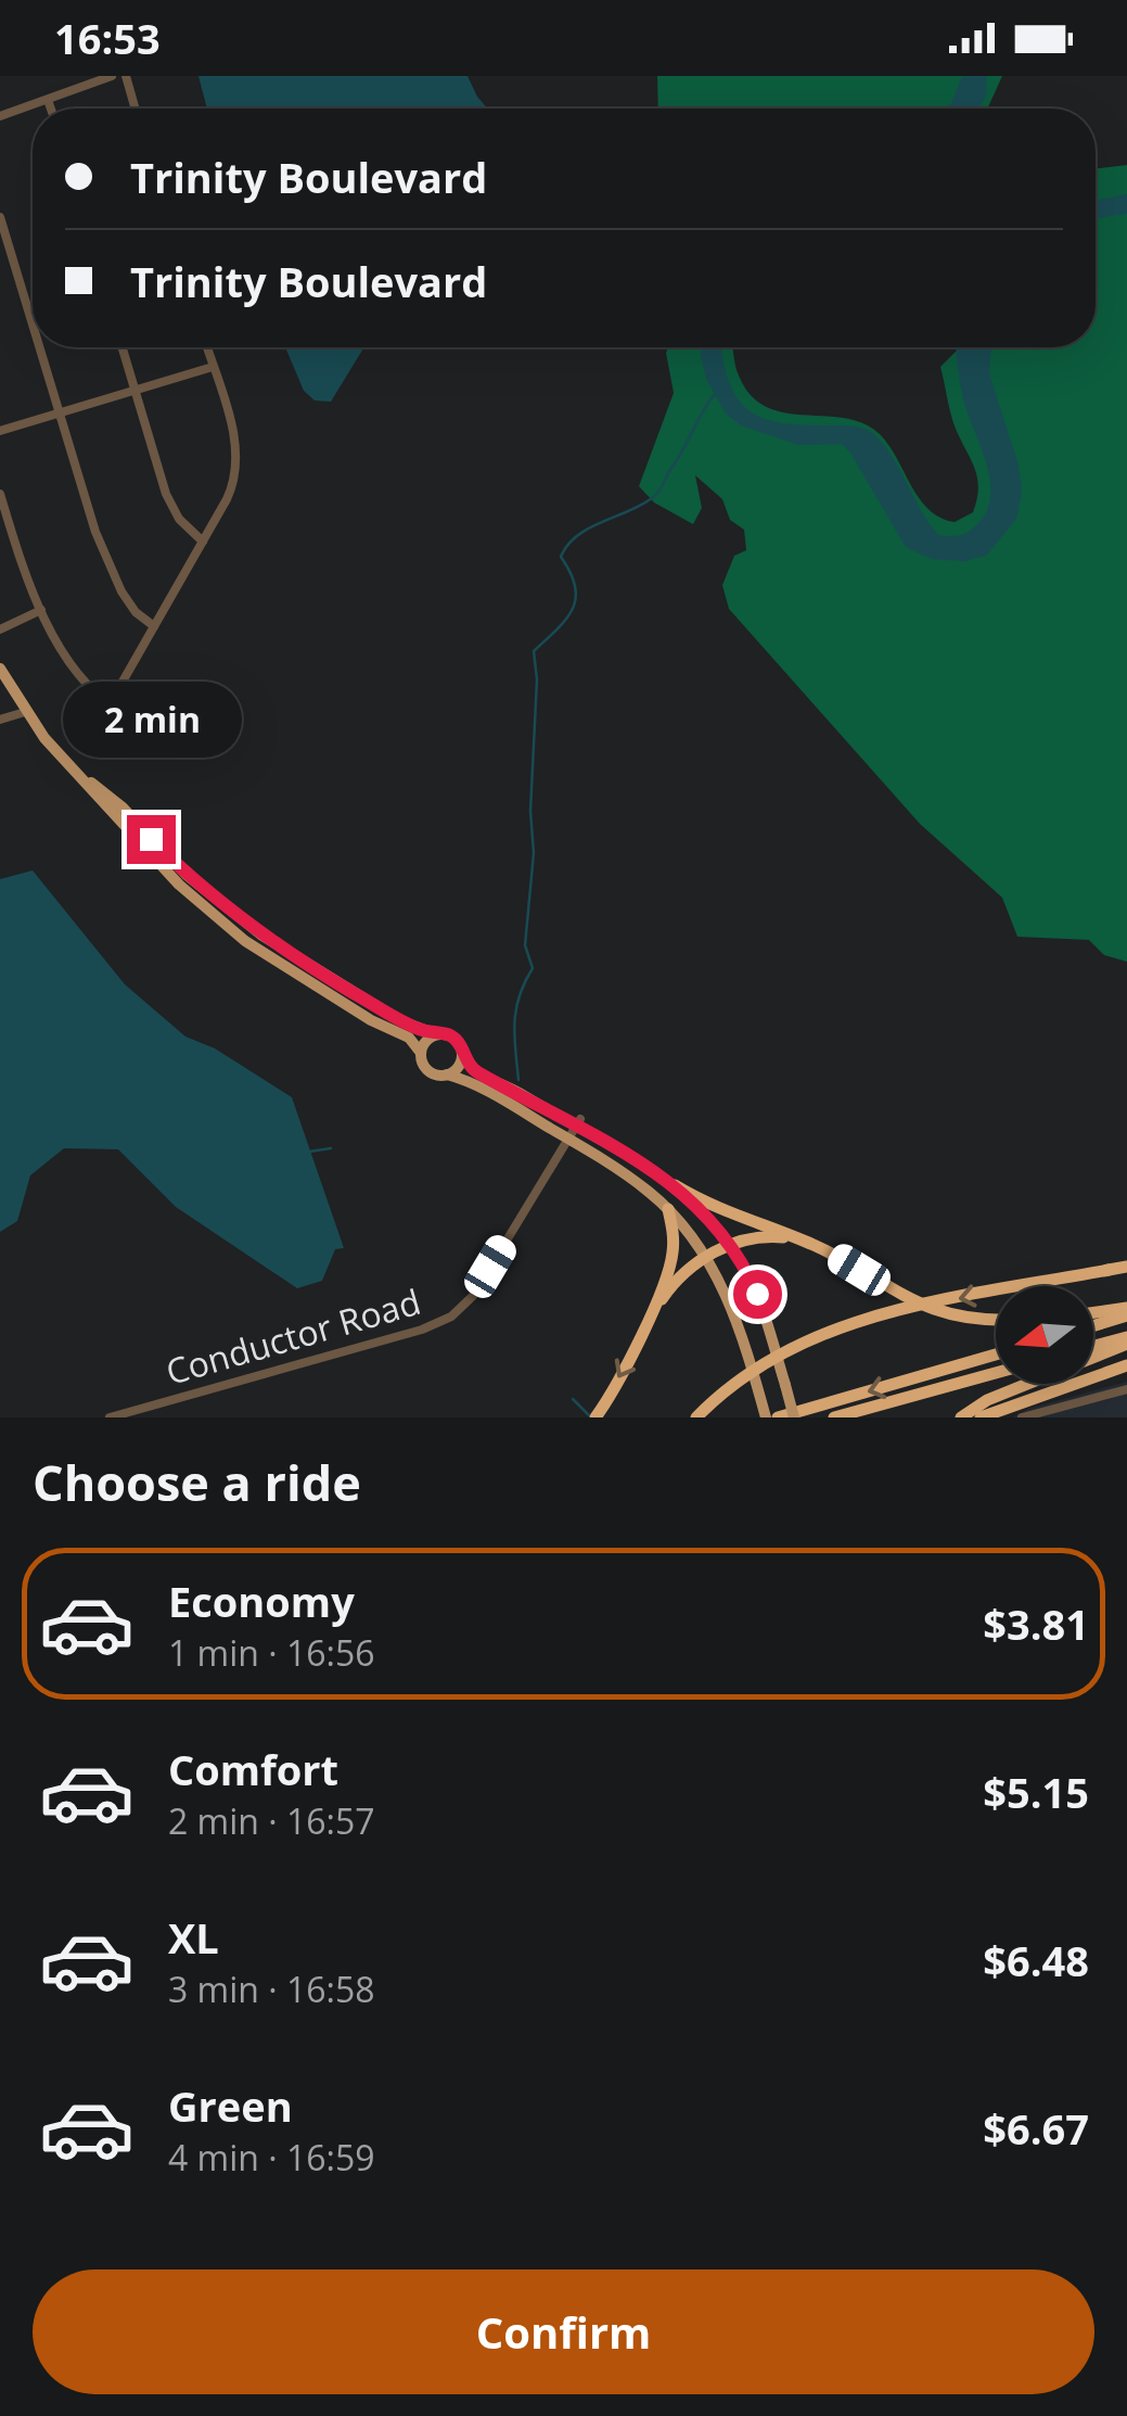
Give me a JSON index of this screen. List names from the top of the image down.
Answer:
{
  "streets": {
    "street": ["Conductor Road"]
  },
  "north": "left",
  "page": {
    "status": "16:53",
    "banner": ["Trinity Boulevard", "Trinity Boulevard"],
    "bubble": "2 min",
    "heading": "Choose a ride",
    "list": [
      {
        "name": "Economy",
        "note": "1 min · 16:56",
        "value": "$3.81"
      },
      {
        "name": "Comfort",
        "note": "2 min · 16:57",
        "value": "$5.15"
      },
      {
        "name": "XL",
        "note": "3 min · 16:58",
        "value": "$6.48"
      },
      {
        "name": "Green",
        "note": "4 min · 16:59",
        "value": "$6.67"
      }
    ],
    "buttons": "Confirm"
  }
}
